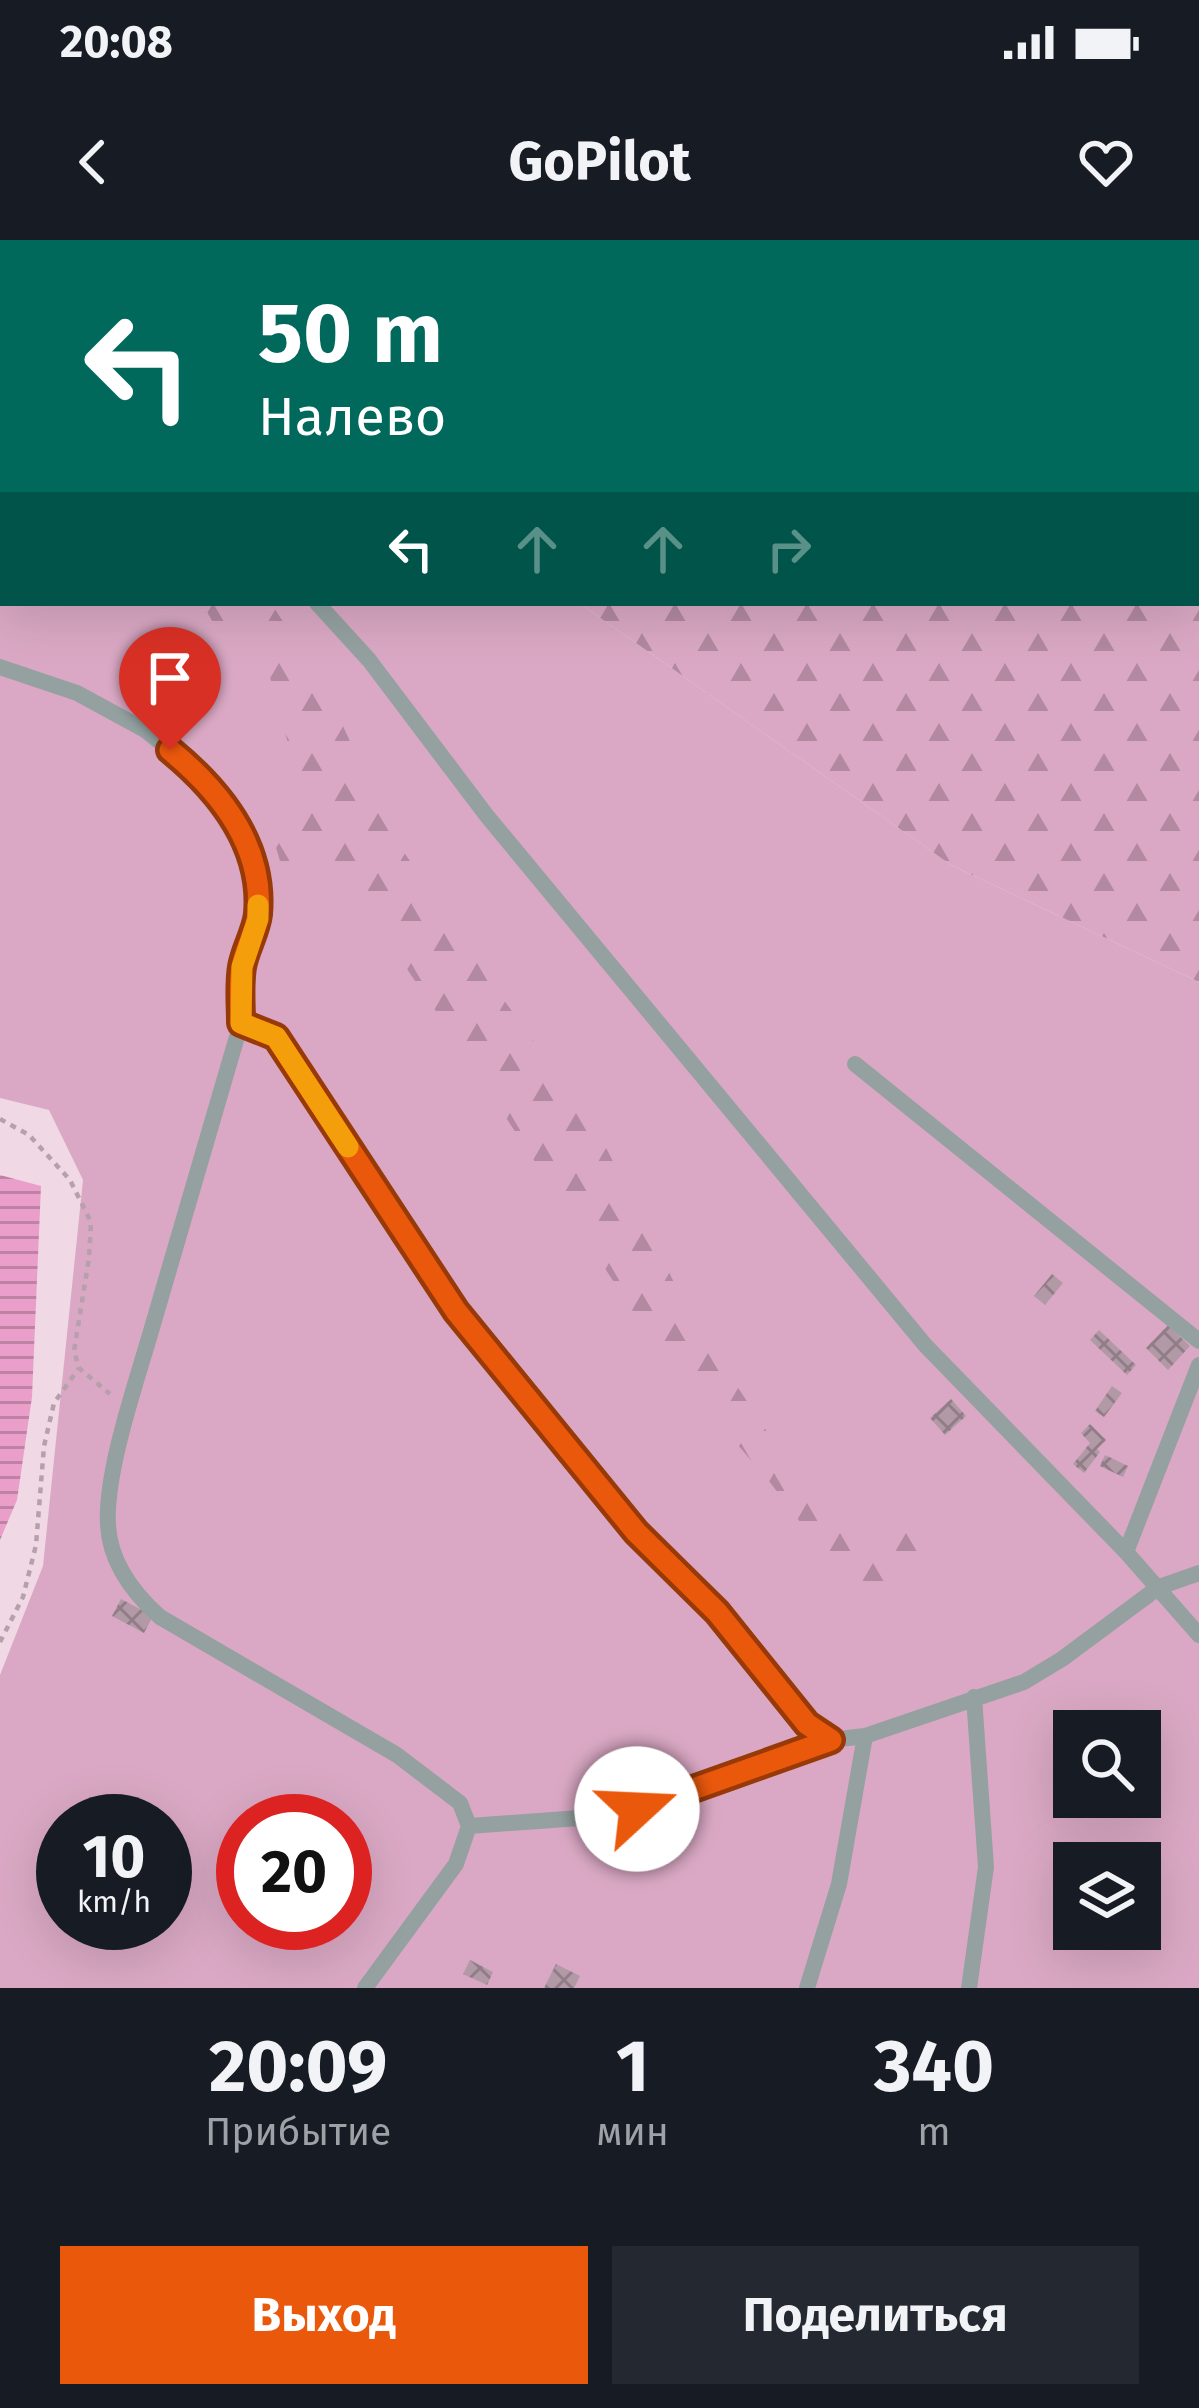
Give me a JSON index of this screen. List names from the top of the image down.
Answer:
{
  "page": {
    "status": "20:08",
    "header": "GoPilot",
    "turn": ["50 m", "Налево"],
    "speed": "10 km/h",
    "limit": "20",
    "eta": [
      "20:09",
      "Прибытие",
      "1",
      "мин",
      "340",
      "m"
    ],
    "buttons": ["Выход", "Поделиться"]
  }
}
